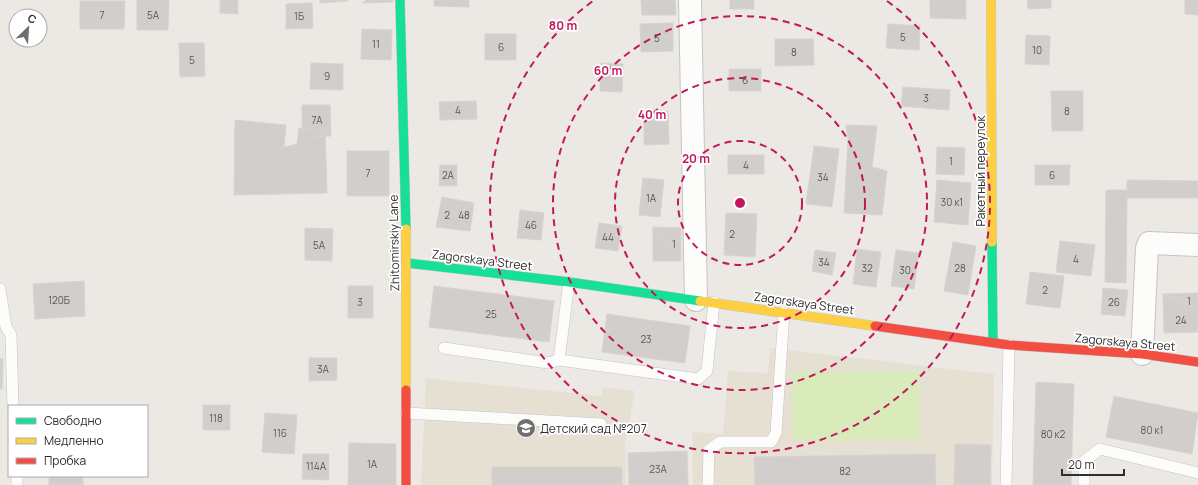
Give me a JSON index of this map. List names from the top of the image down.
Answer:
{
  "streets": {
    "street": ["Ракетный переулок", "Zhitomirskiy Lane", "Zagorskaya Street"]
  },
  "crossings": [
    ["Ракетный переулок", "Zagorskaya Street"],
    ["Zhitomirskiy Lane", "Zagorskaya Street"]
  ],
  "places": {
    "school or university": ["Детский сад №207"]
  },
  "house_numbers": [
    "7",
    "5А",
    "1Б",
    "5",
    "5",
    "11",
    "6",
    "10",
    "8",
    "5",
    "9",
    "6",
    "3",
    "4",
    "8",
    "7А",
    "1",
    "4",
    "7",
    "2А",
    "6",
    "34",
    "1А",
    "30 к1",
    "2",
    "48",
    "46",
    "2",
    "44",
    "1",
    "5А",
    "4",
    "34",
    "32",
    "28",
    "30",
    "2",
    "120Б",
    "1",
    "3",
    "26",
    "25",
    "24",
    "23",
    "3А",
    "118",
    "80 к1",
    "116",
    "80 к2",
    "1А",
    "114А",
    "23А",
    "82"
  ],
  "legend": ["Свободно", "Медленно", "Пробка"],
  "scale_bar": "20 m",
  "north": "top right",
  "rings": [
    "80 m",
    "60 m",
    "40 m",
    "20 m"
  ]
}
